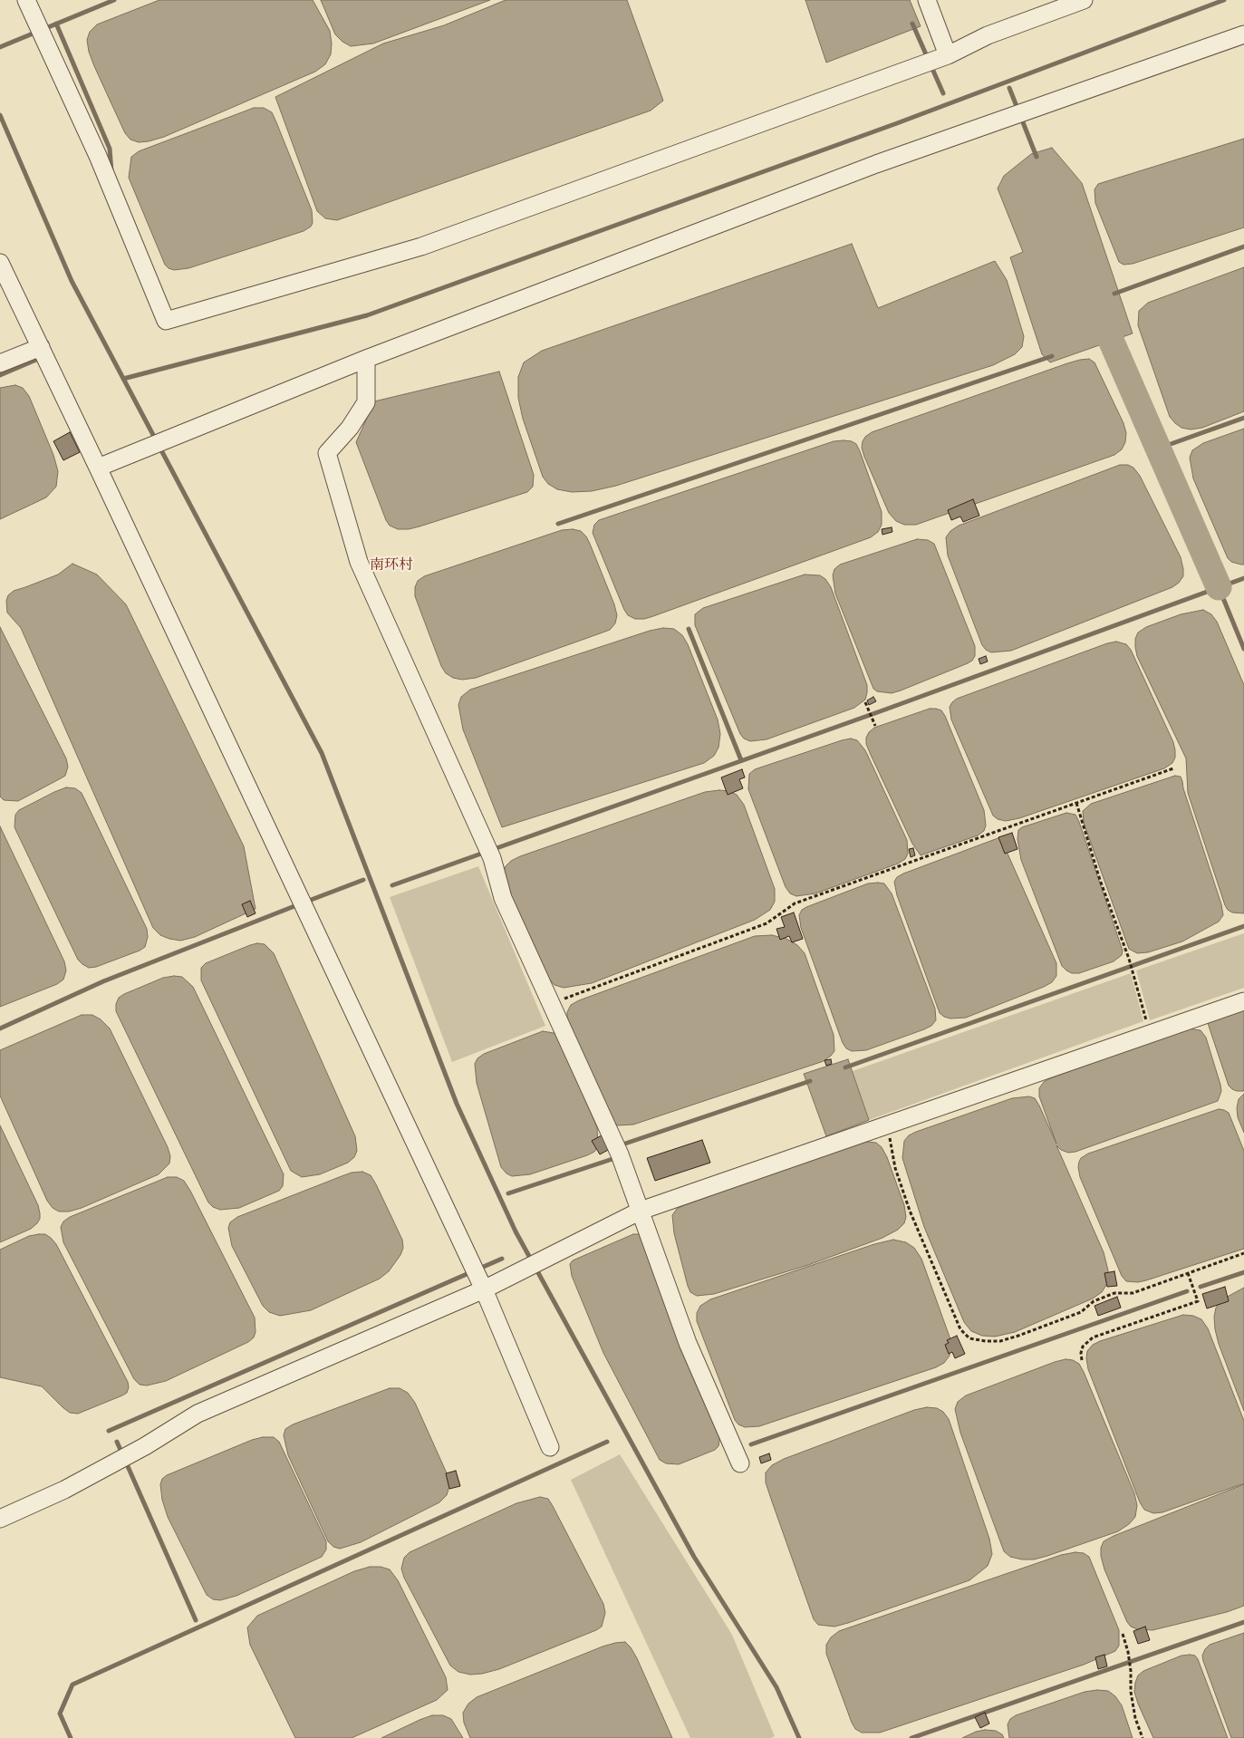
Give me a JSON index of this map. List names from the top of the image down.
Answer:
{
  "districts": ["南环村"]
}
